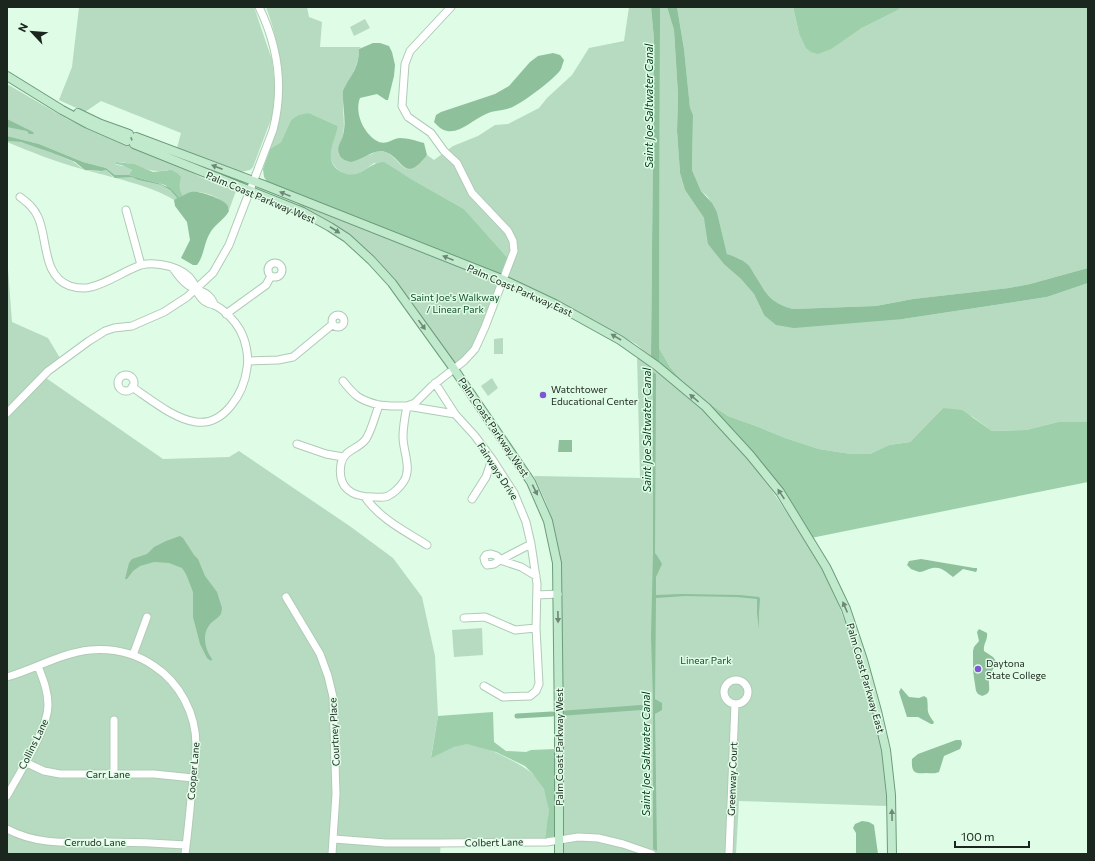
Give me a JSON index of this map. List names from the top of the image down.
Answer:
{
  "streets": {
    "main road": ["Palm Coast Parkway West", "Palm Coast Parkway East"],
    "street": [
      "Fairways Drive",
      "Courtney Place",
      "Collins Lane",
      "Cooper Lane",
      "Carr Lane",
      "Greenway Court",
      "Cerrudo Lane",
      "Colbert Lane"
    ]
  },
  "crossings": [
    ["Palm Coast Parkway West", "Palm Coast Parkway East"],
    ["Palm Coast Parkway West", "Colbert Lane"],
    ["Courtney Place", "Colbert Lane"],
    ["Collins Lane", "Cooper Lane"],
    ["Collins Lane", "Carr Lane"],
    ["Cooper Lane", "Carr Lane"],
    ["Cooper Lane", "Cerrudo Lane"]
  ],
  "one_way": ["Palm Coast Parkway West", "Palm Coast Parkway East"],
  "water": ["Saint Joe Saltwater Canal"],
  "parks": ["Saint Joe's Walkway / Linear Park", "Linear Park"],
  "places": ["Watchtower Educational Center", "Daytona State College"],
  "scale_bar": "100 m",
  "north": "top left"
}
